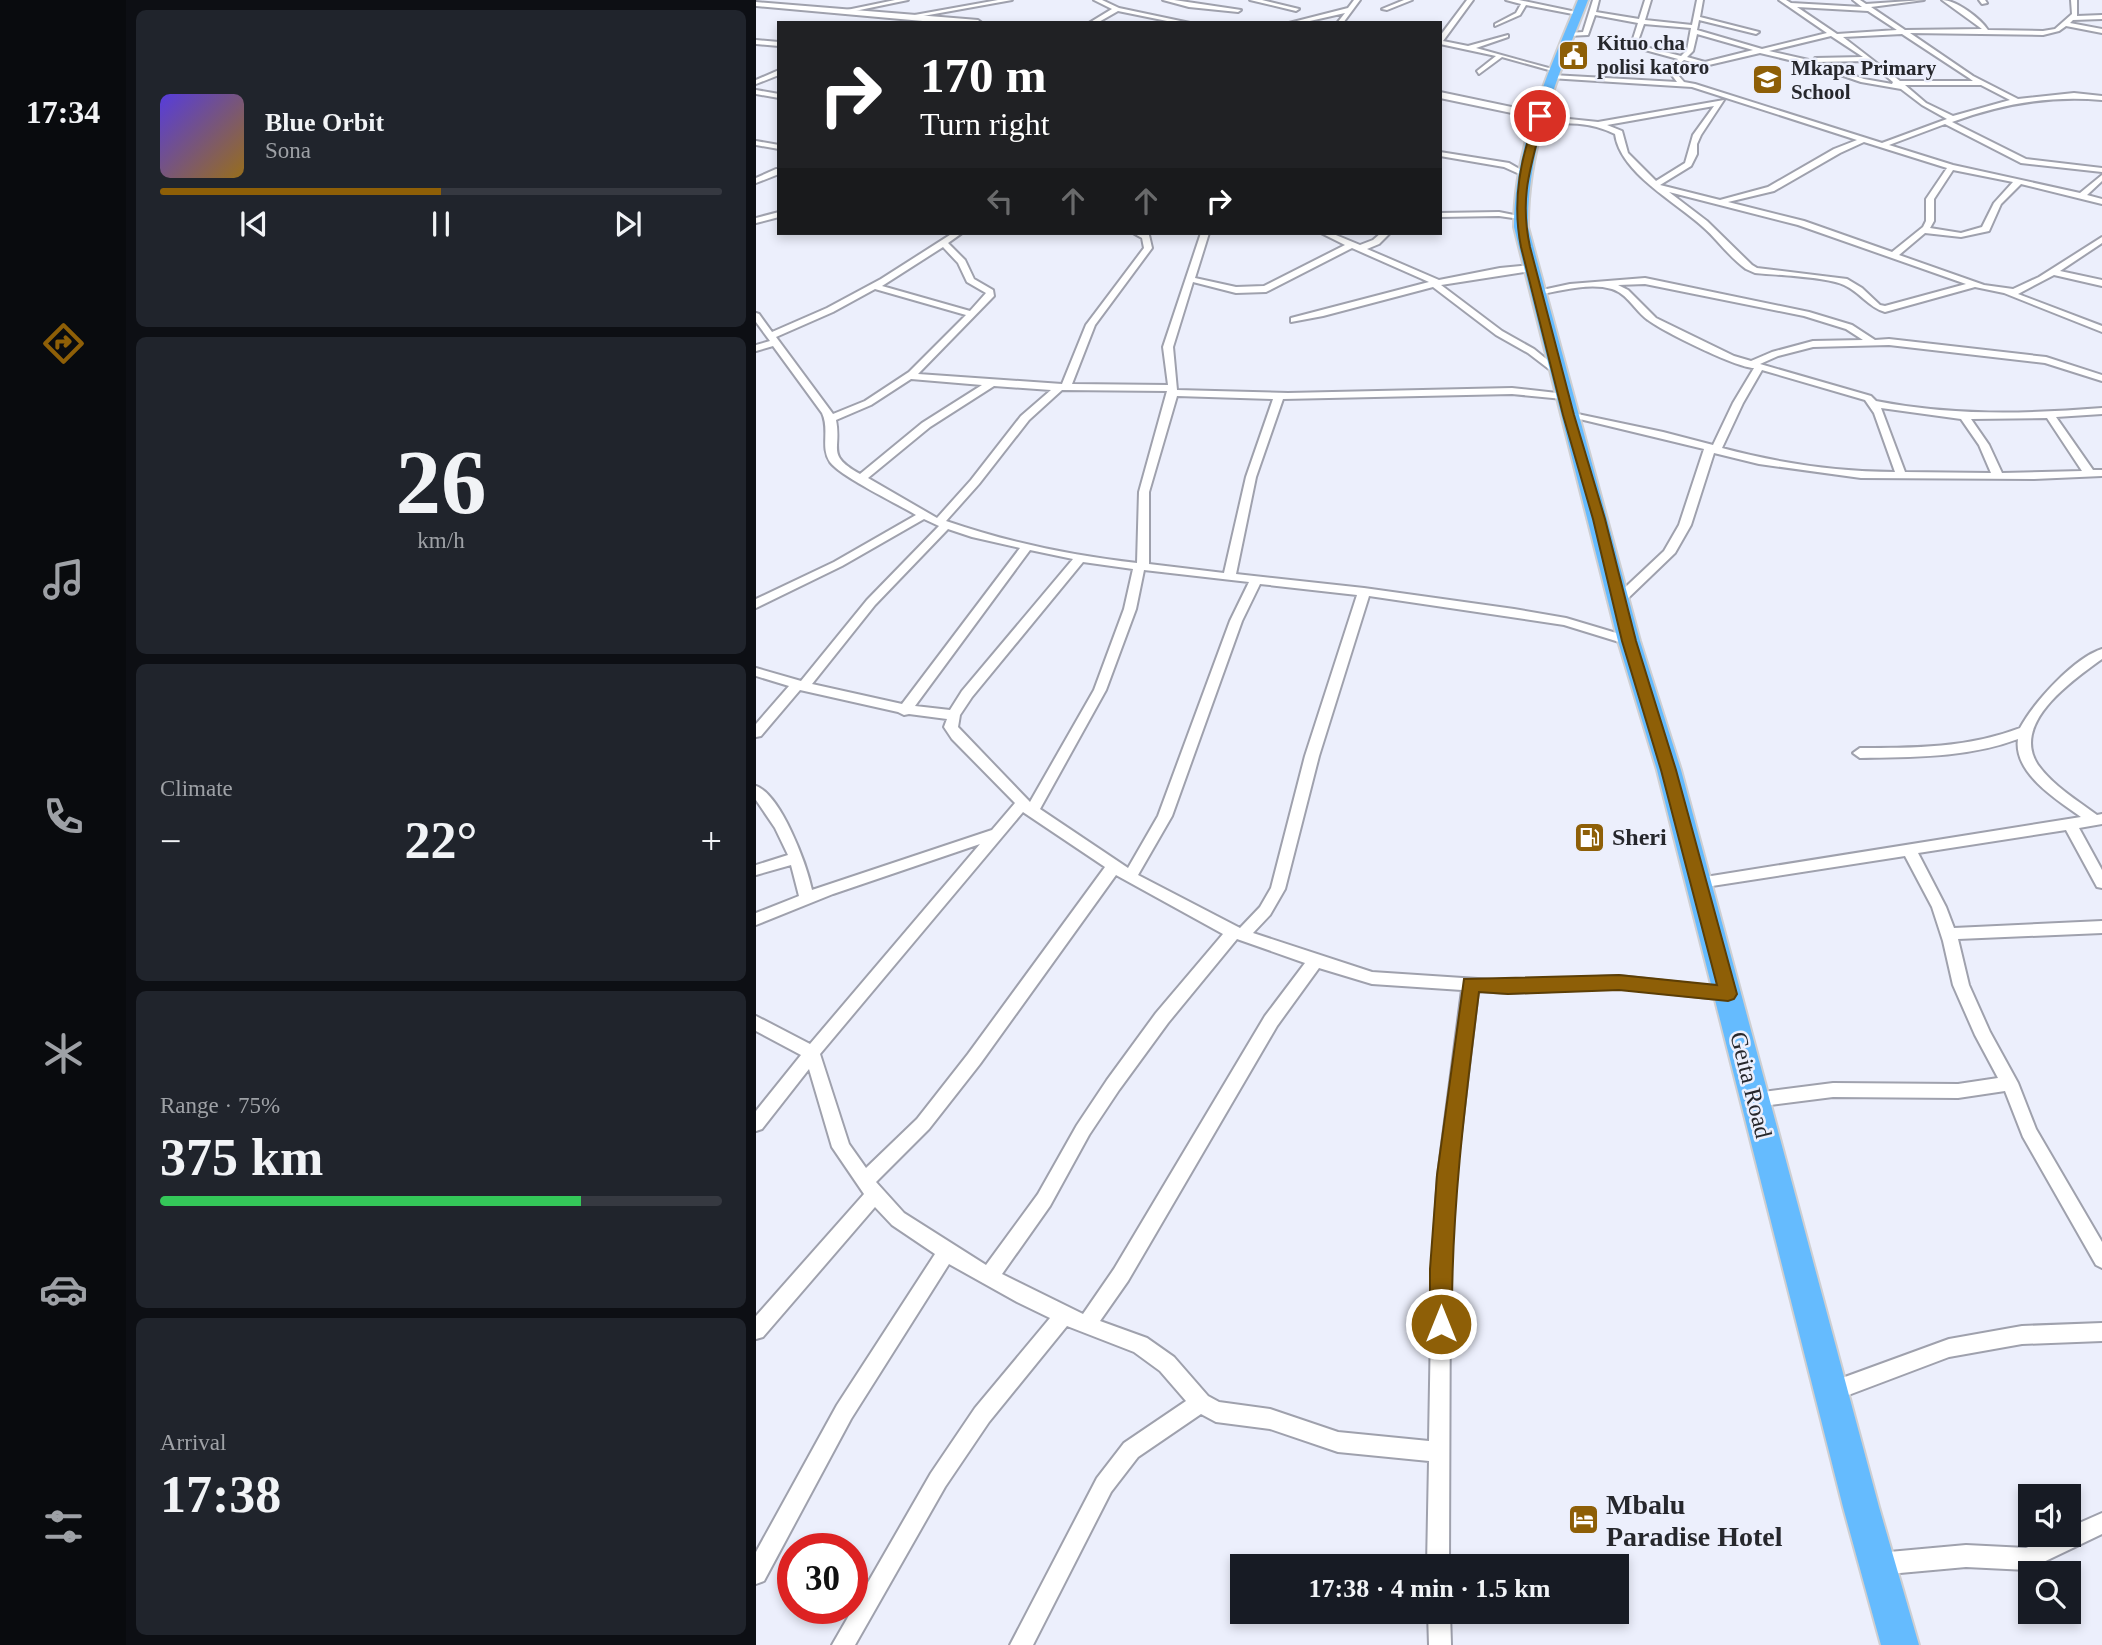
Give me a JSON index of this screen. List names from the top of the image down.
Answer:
{
  "streets": {
    "highway": ["Geita Road"]
  },
  "places": {
    "public building": ["Kituo cha polisi katoro"],
    "school or university": ["Mkapa Primary School"],
    "fuel station": ["Sheri"],
    "hotel": ["Mbalu Paradise Hotel"]
  },
  "page": {
    "tabs": "17:34",
    "turn": ["170 m", "Turn right"],
    "song": ["Blue Orbit", "Sona"],
    "tile": [
      ["26", "km/h"],
      "Climate",
      ["Range · 75%", "375 km"],
      ["Arrival", "17:38"]
    ],
    "heat": ["−", "22°", "+"],
    "limit": "30",
    "trip": "17:38 · 4 min · 1.5 km"
  }
}
